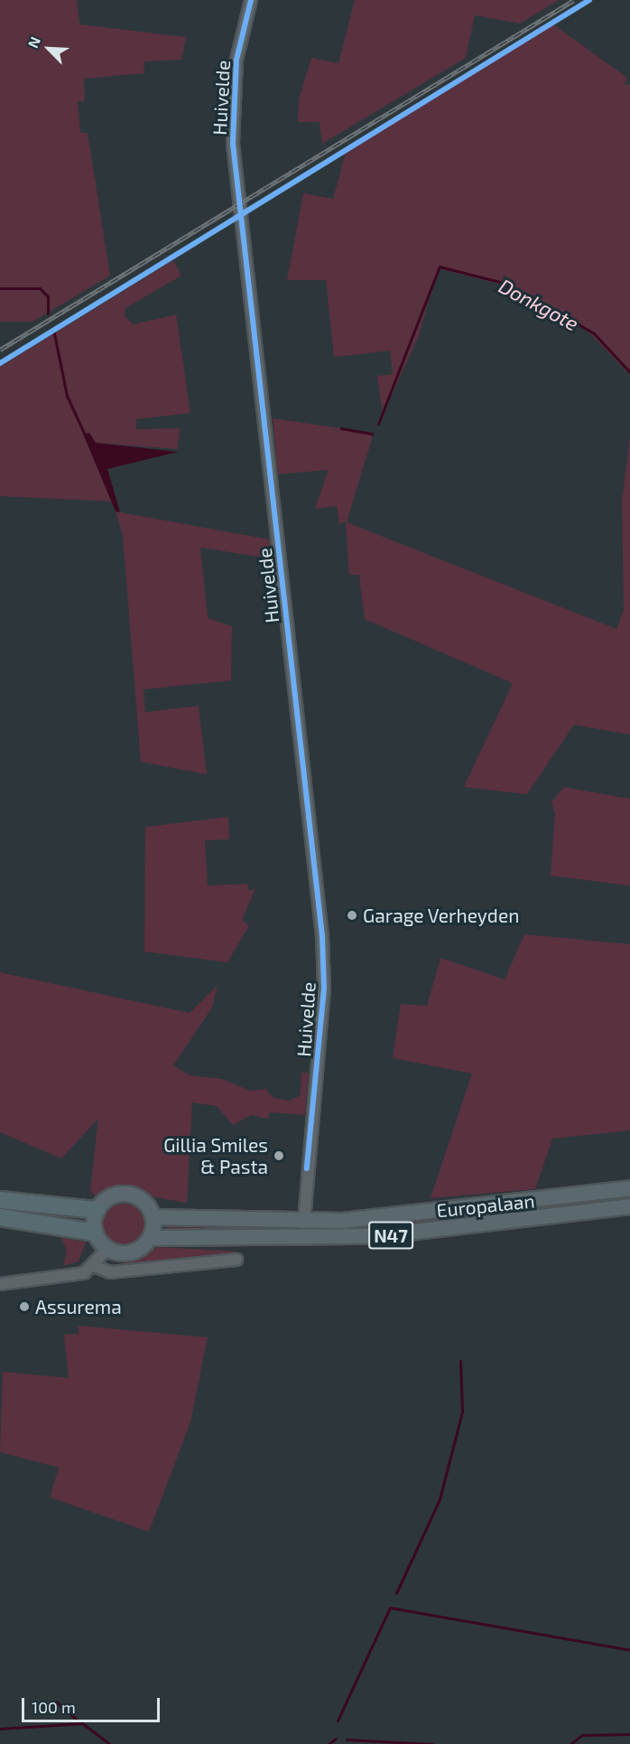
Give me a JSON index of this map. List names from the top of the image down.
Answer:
{
  "streets": {
    "main road": ["Europalaan", "N47"],
    "street": ["Huivelde"]
  },
  "crossings": [
    ["Huivelde", "Europalaan"]
  ],
  "water": ["Donkgote"],
  "places": ["Garage Verheyden", "Gillia Smiles & Pasta", "Assurema"],
  "scale_bar": "100 m",
  "north": "top left"
}
